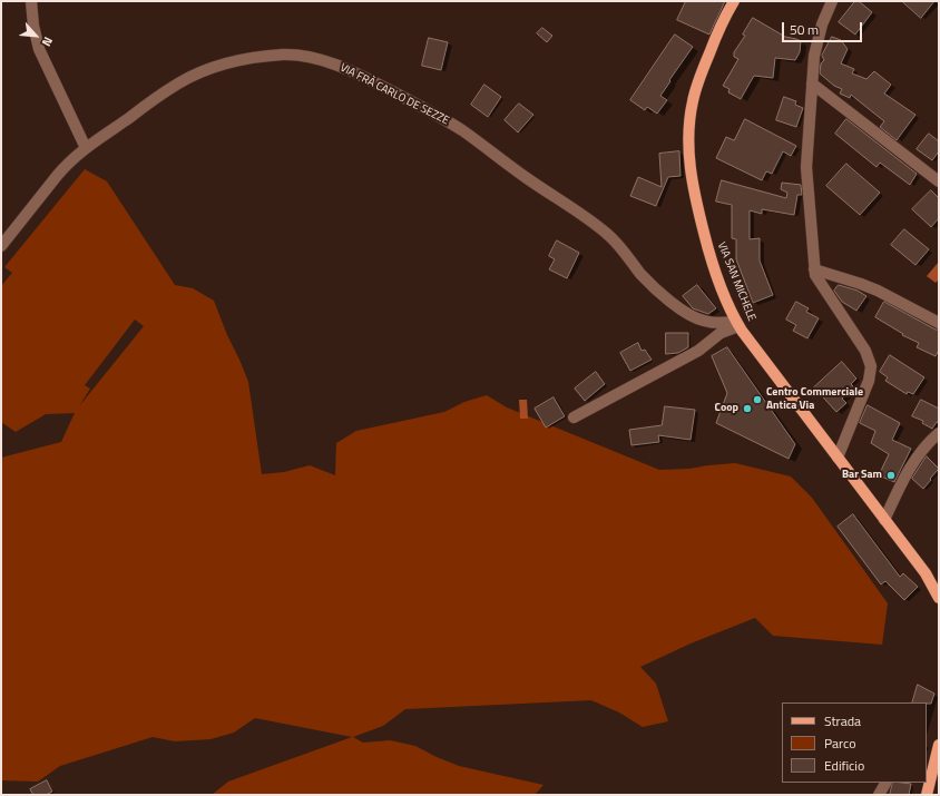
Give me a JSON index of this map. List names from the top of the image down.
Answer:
{
  "streets": {
    "main road": ["VIA SAN MICHELE"],
    "street": ["VIA FRÀ CARLO DE SEZZE"]
  },
  "crossings": [
    ["VIA FRÀ CARLO DE SEZZE", "VIA SAN MICHELE"]
  ],
  "places": ["Centro Commerciale Antica Via", "Coop", "Bar Sam"],
  "legend": ["Strada", "Parco", "Edificio"],
  "scale_bar": "50 m",
  "north": "bottom right"
}
